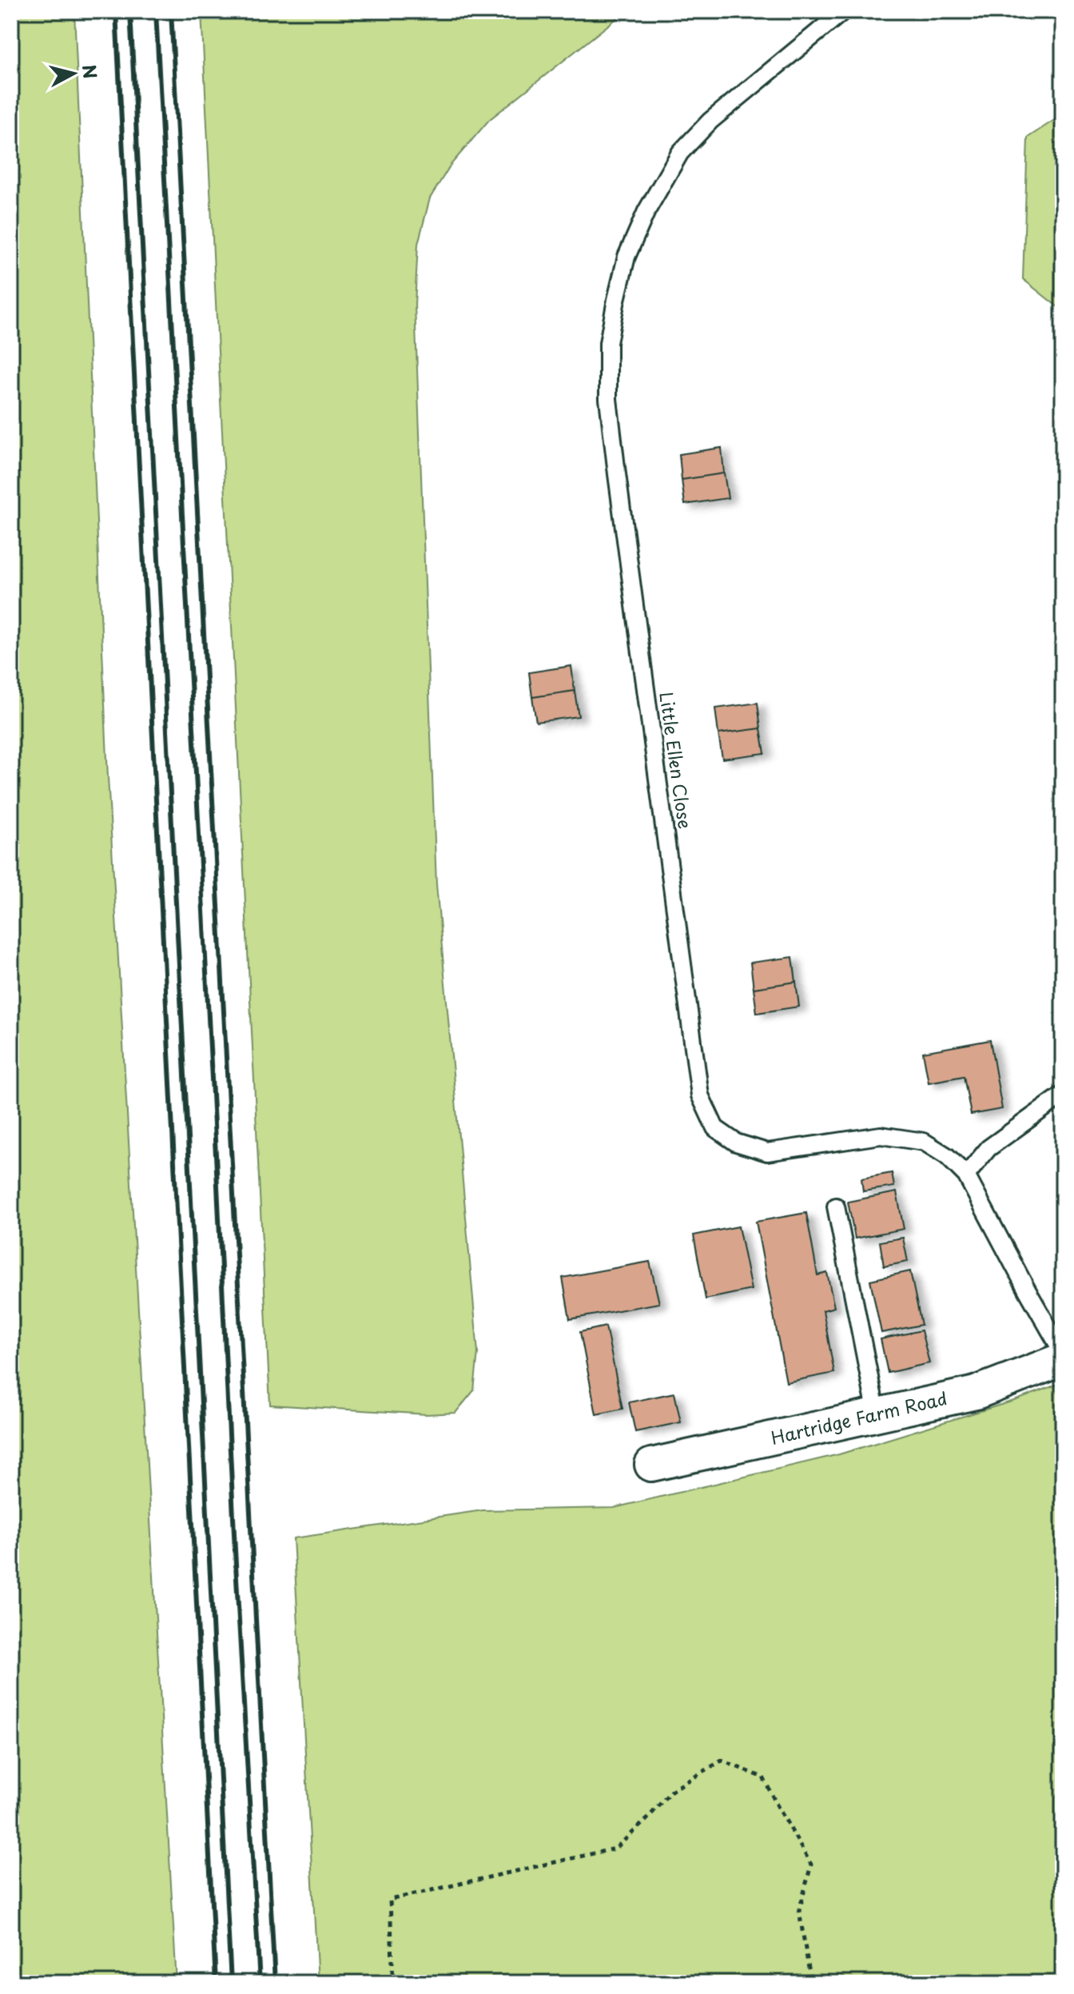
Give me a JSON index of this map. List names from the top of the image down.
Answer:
{
  "streets": {
    "street": ["Hartridge Farm Road"],
    "lane": ["Little Ellen Close"]
  },
  "north": "right"
}
